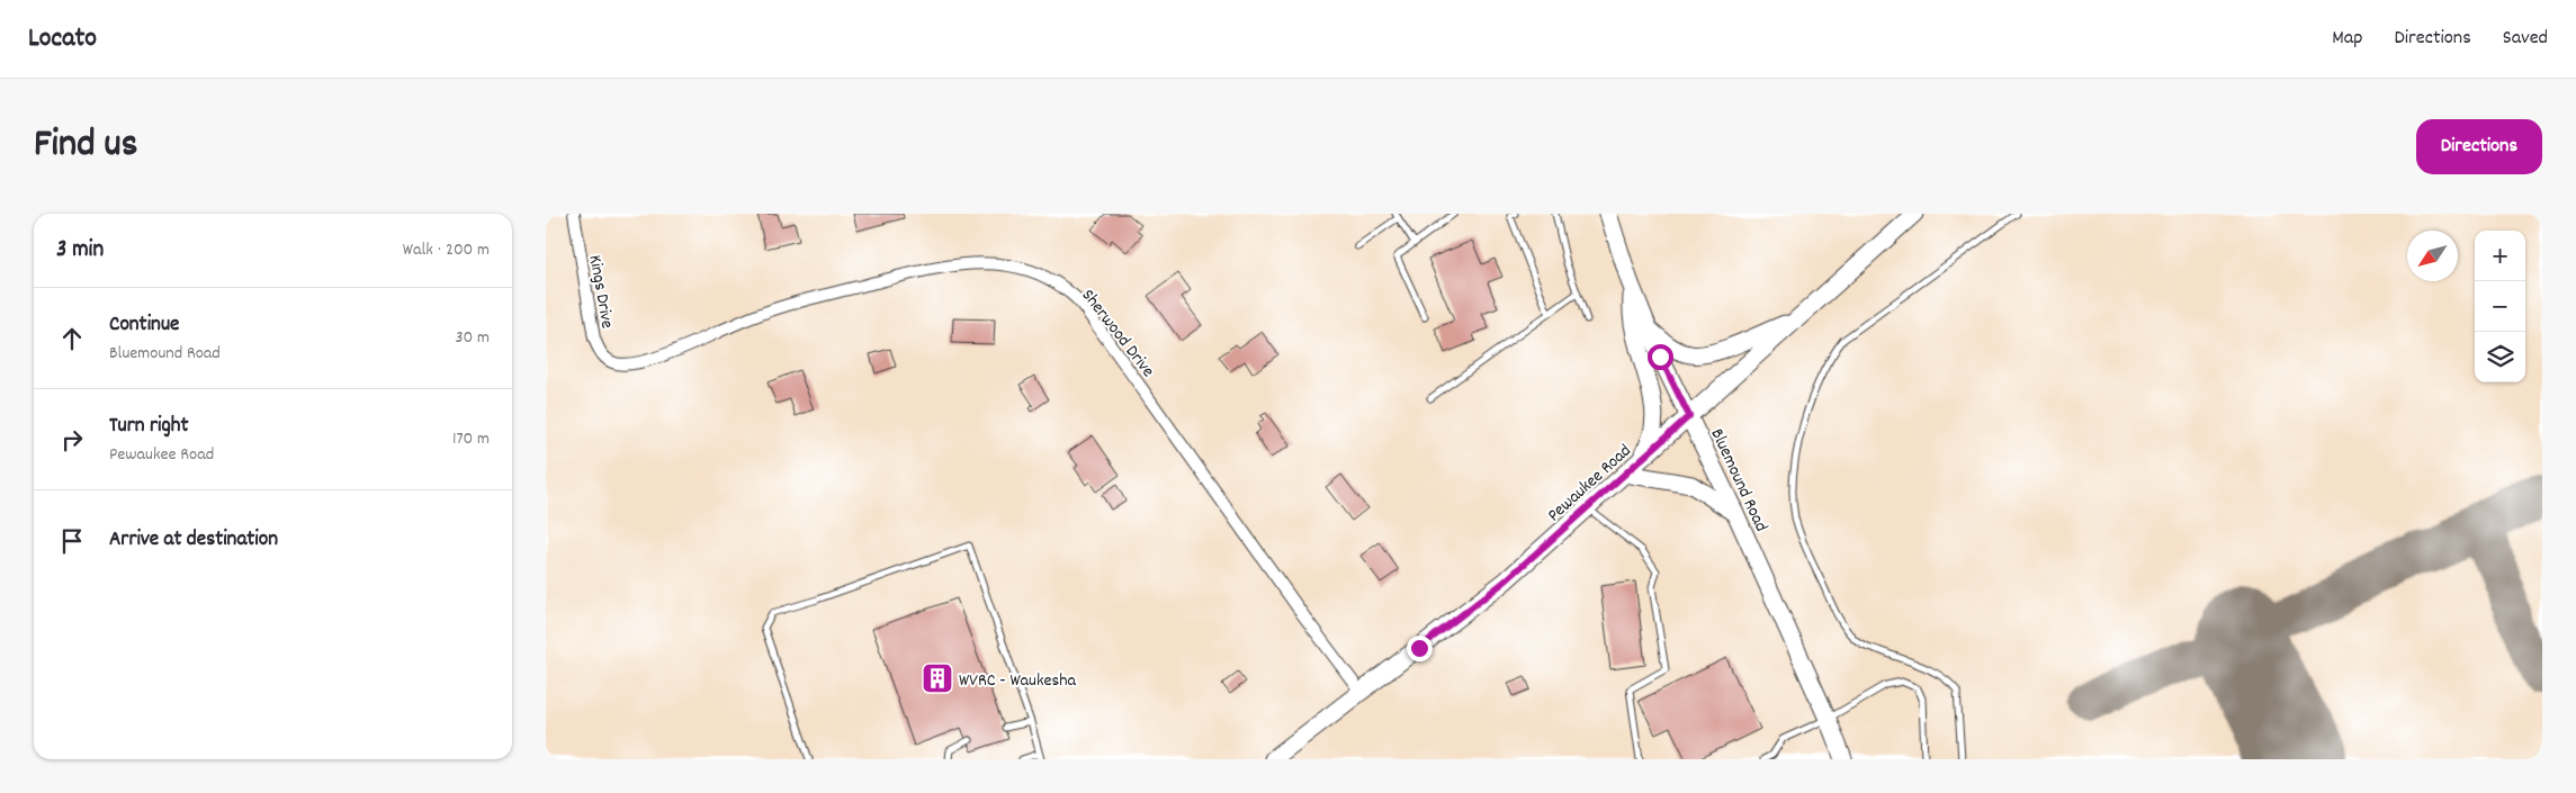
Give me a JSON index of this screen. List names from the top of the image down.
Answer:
{
  "streets": {
    "main road": ["Bluemound Road", "Pewaukee Road"],
    "street": ["Kings Drive", "Sherwood Drive"]
  },
  "crossings": [
    ["Kings Drive", "Sherwood Drive"],
    ["Sherwood Drive", "Pewaukee Road"],
    ["Bluemound Road", "Pewaukee Road"]
  ],
  "places": {
    "building": ["WVRC - Waukesha"]
  },
  "north": "bottom left",
  "page": {
    "header": "Locato",
    "nav": ["Map", "Directions", "Saved"],
    "title": "Find us",
    "buttons": "Directions",
    "heading": ["3 min", "Walk · 200 m"],
    "map_buttons": ["+", "−"],
    "list": [
      ["Continue", "Bluemound Road", "30 m"],
      ["Turn right", "Pewaukee Road", "170 m"],
      "Arrive at destination"
    ]
  }
}
